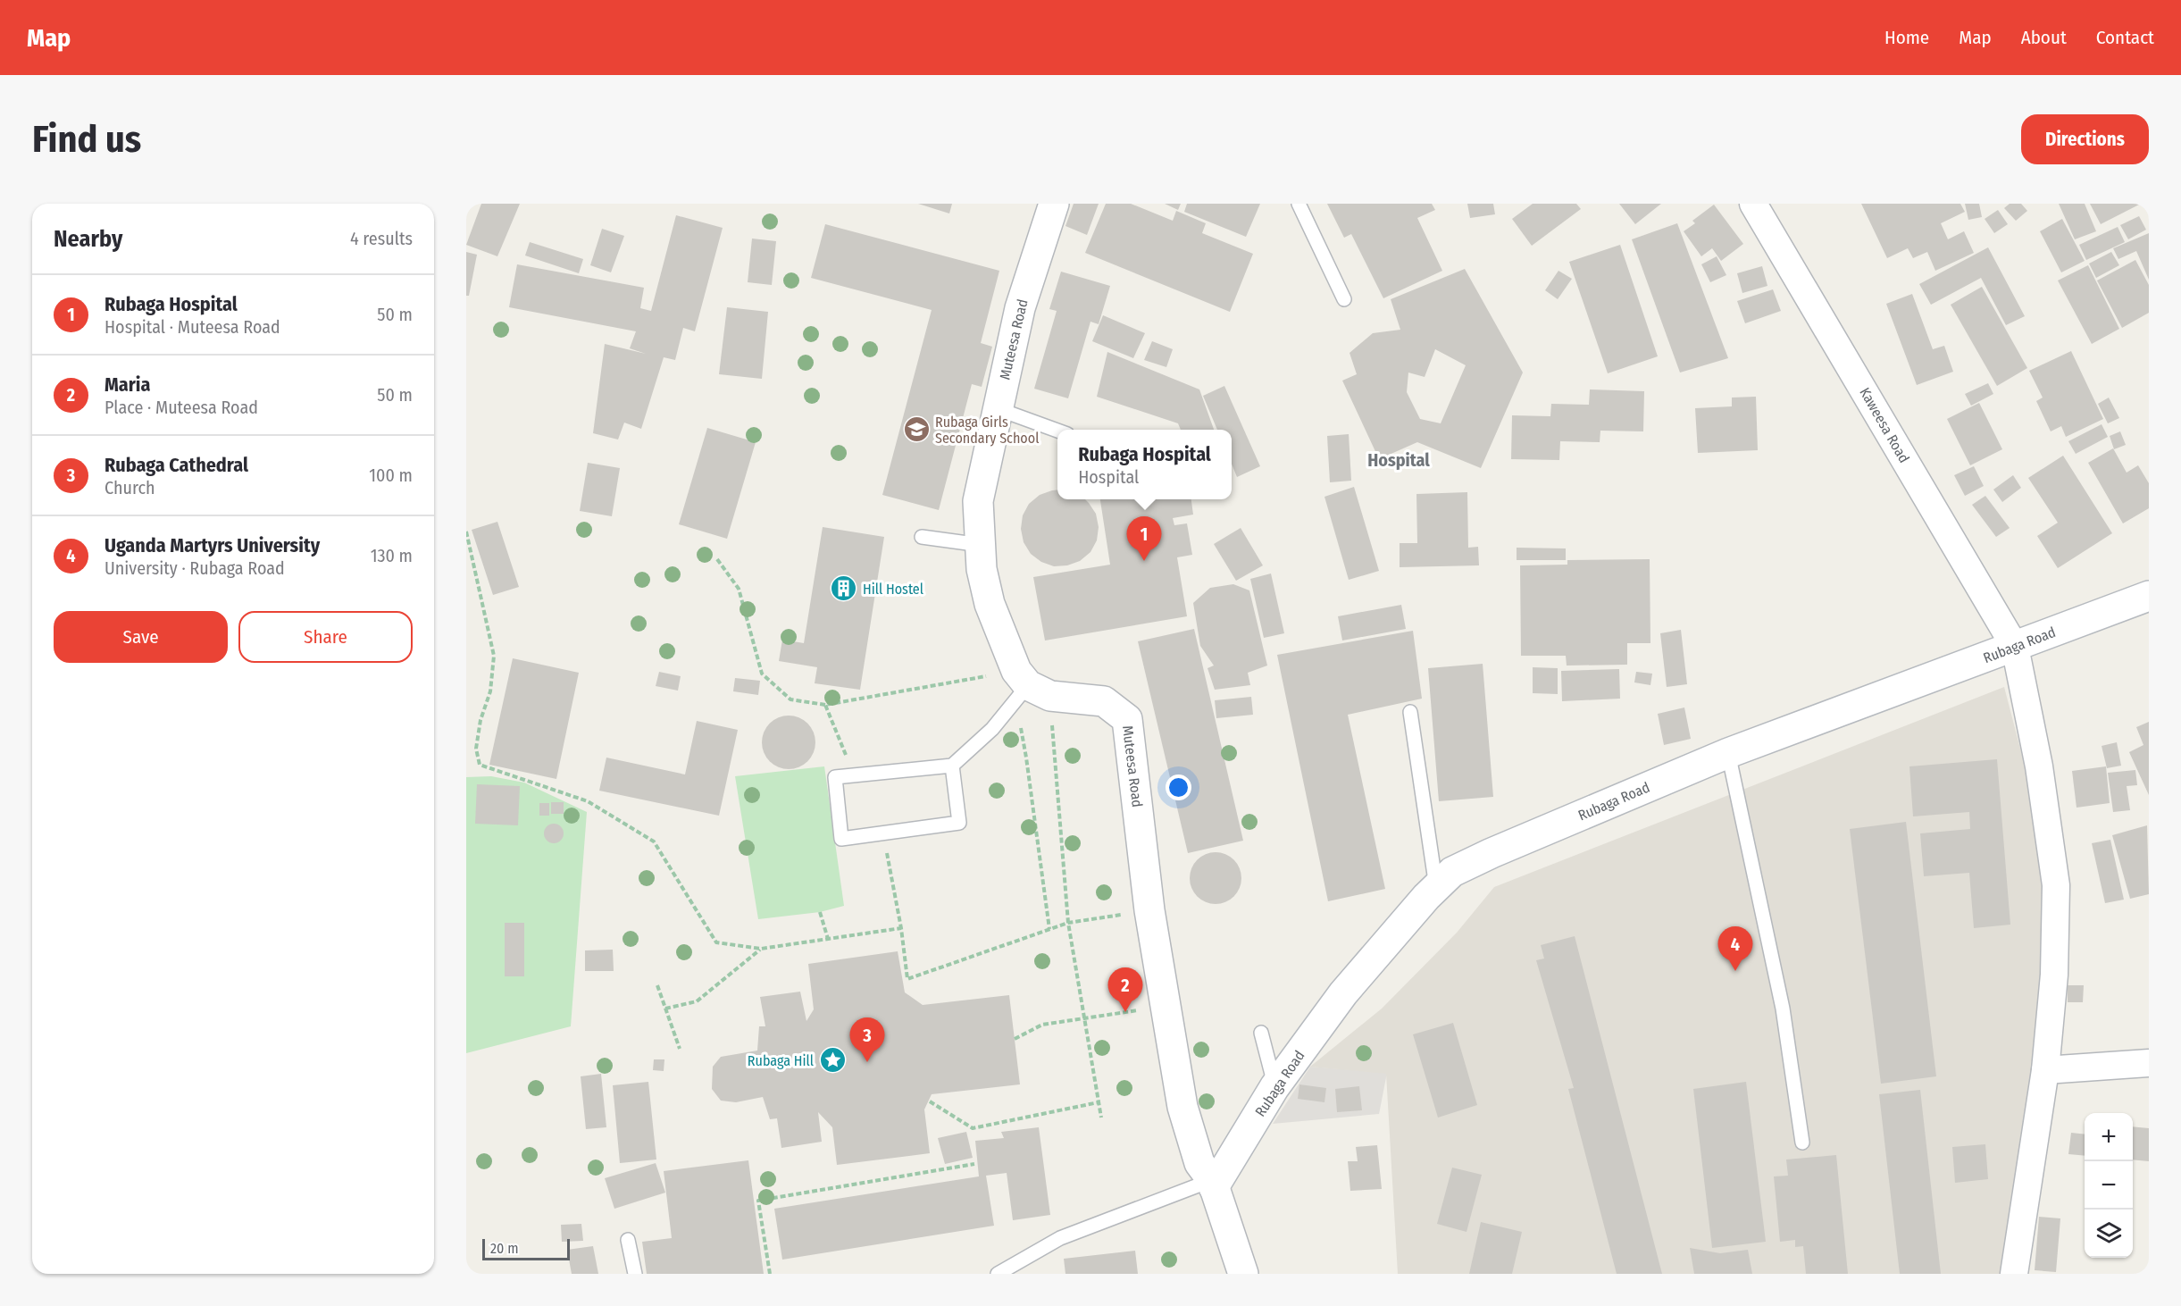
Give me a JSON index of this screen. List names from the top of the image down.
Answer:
{
  "streets": {
    "main road": ["Muteesa Road", "Rubaga Road"],
    "street": ["Kaweesa Road"]
  },
  "crossings": [
    ["Muteesa Road", "Rubaga Road"],
    ["Kaweesa Road", "Rubaga Road"]
  ],
  "districts": ["Hospital"],
  "places": {
    "school or university": ["Rubaga Girls Secondary School"],
    "building": ["Hill Hostel"],
    "place": ["Rubaga Hill"]
  },
  "scale_bar": "20 m",
  "page": {
    "header": "Map",
    "nav": [
      "Home",
      "Map",
      "About",
      "Contact"
    ],
    "buttons": [
      "Directions",
      ["Save", "Share"]
    ],
    "title": "Find us",
    "heading": ["Nearby", "4 results"],
    "list": [
      {
        "mark": "1",
        "name": "Rubaga Hospital",
        "note": "Hospital · Muteesa Road",
        "value": "50 m"
      },
      {
        "mark": "2",
        "name": "Maria",
        "note": "Place · Muteesa Road",
        "value": "50 m"
      },
      {
        "mark": "3",
        "name": "Rubaga Cathedral",
        "note": "Church",
        "value": "100 m"
      },
      {
        "mark": "4",
        "name": "Uganda Martyrs University",
        "note": "University · Rubaga Road",
        "value": "130 m"
      }
    ],
    "popup": ["Rubaga Hospital", "Hospital"],
    "pins": [
      "1",
      "4",
      "2",
      "3"
    ],
    "map_buttons": ["+", "−"],
    "scale": "20 m"
  }
}
